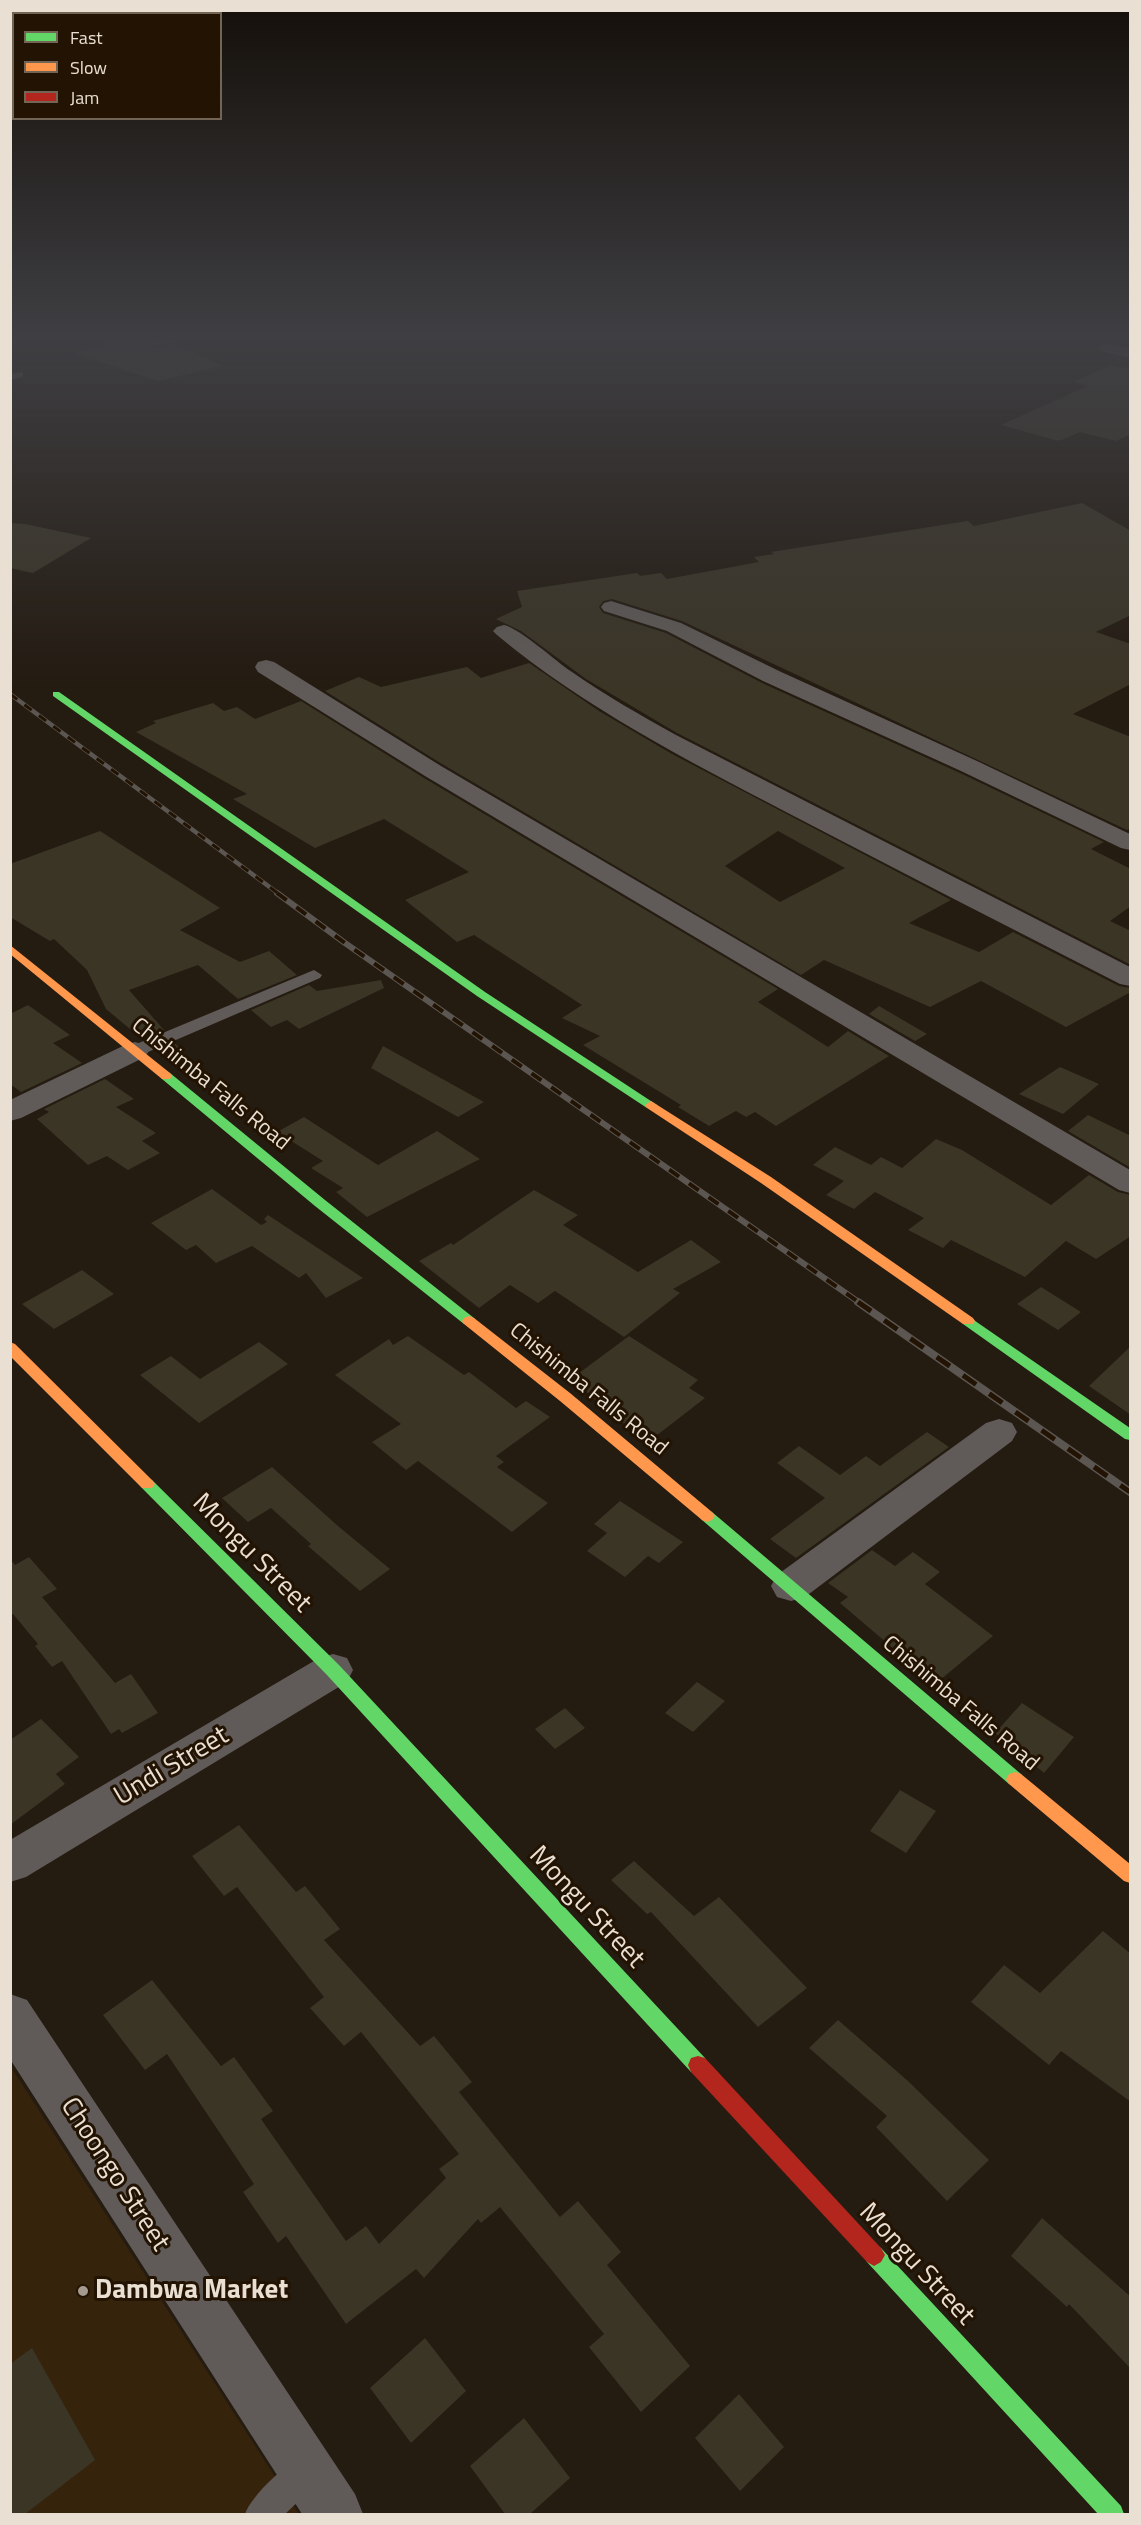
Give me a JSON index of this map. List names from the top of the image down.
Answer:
{
  "streets": {
    "street": [
      "Chishimba Falls Road",
      "Mongu Street",
      "Undi Street",
      "Choongo Street"
    ]
  },
  "crossings": [
    ["Mongu Street", "Undi Street"]
  ],
  "places": ["Dambwa Market"],
  "legend": ["Fast", "Slow", "Jam"]
}
